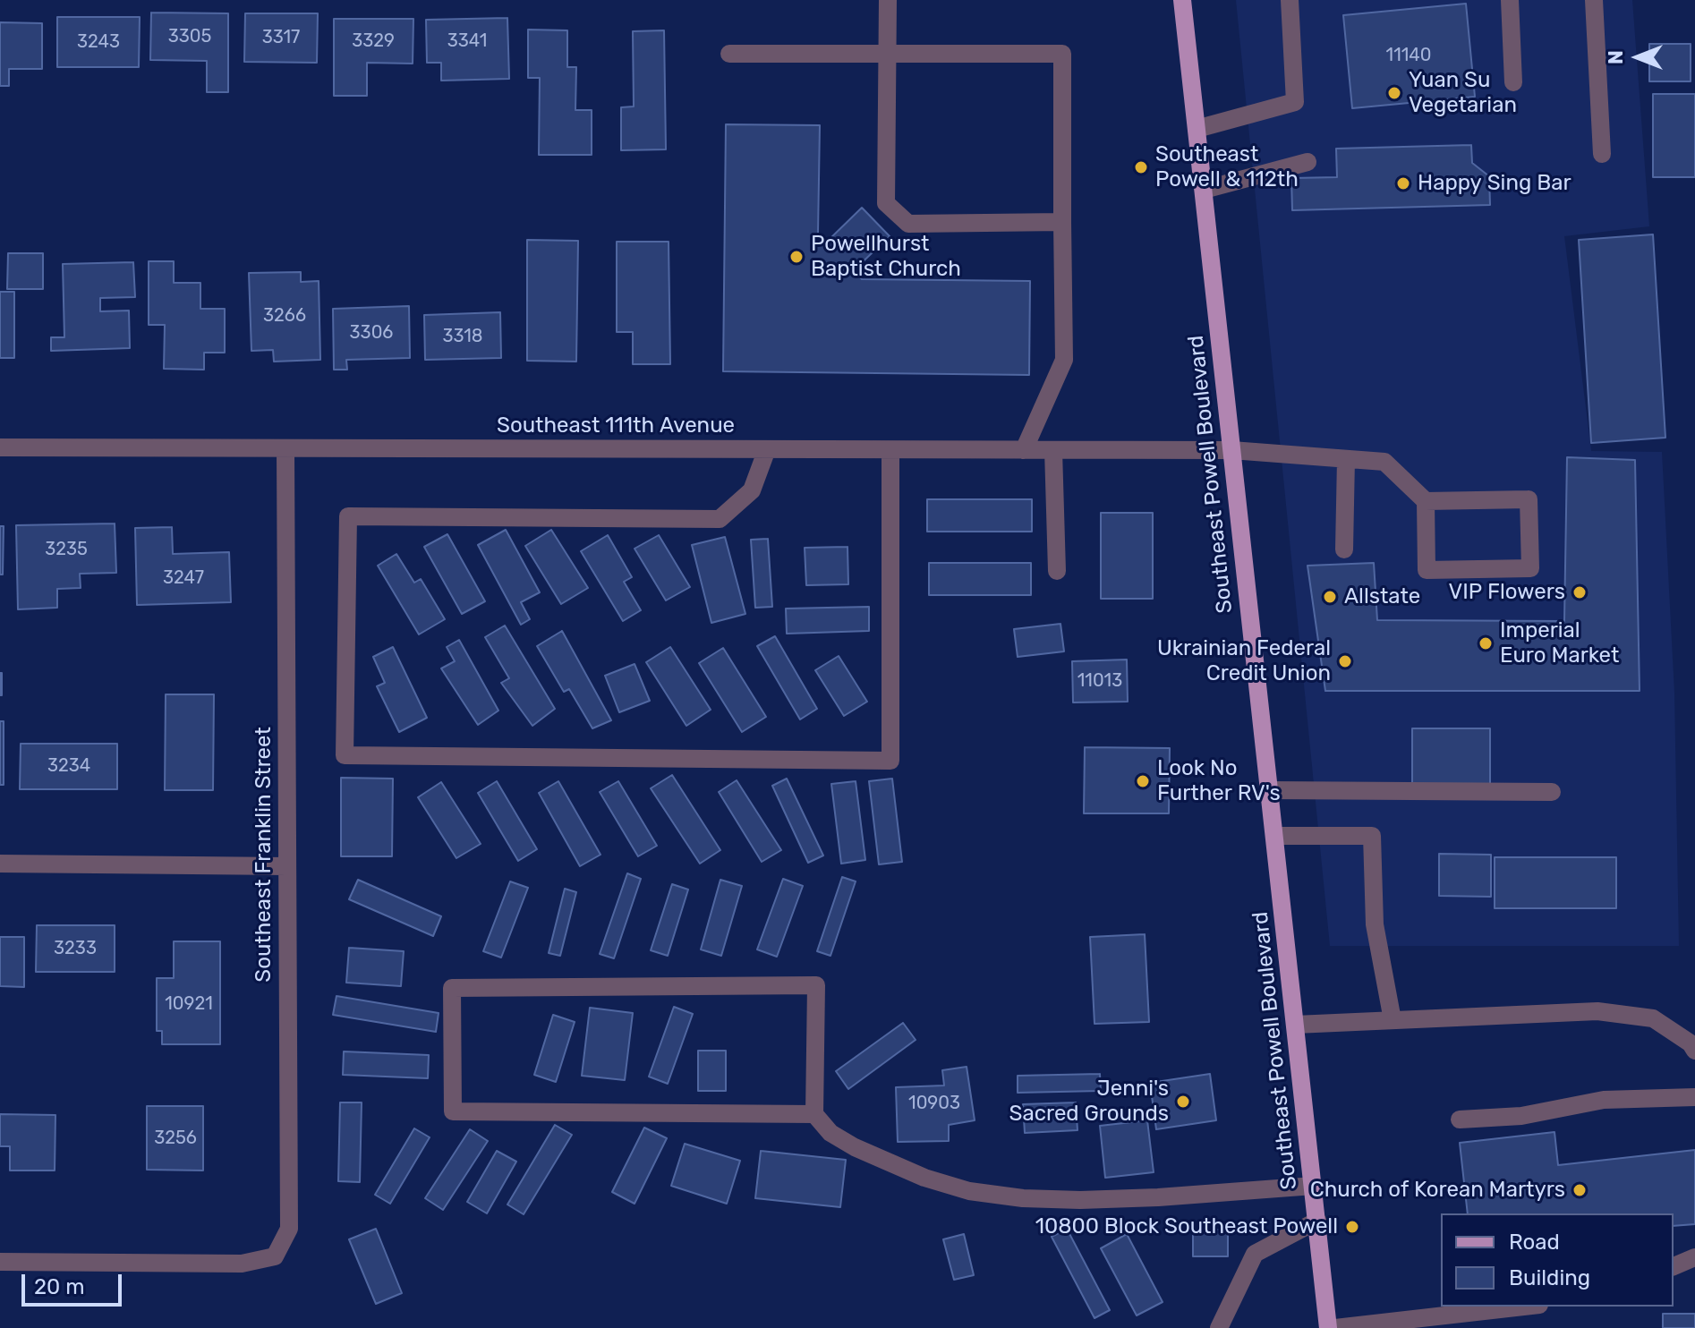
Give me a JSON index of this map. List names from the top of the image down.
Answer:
{
  "streets": {
    "main road": ["Southeast Powell Boulevard"],
    "street": ["Southeast 111th Avenue", "Southeast Franklin Street"]
  },
  "crossings": [
    ["Southeast 111th Avenue", "Southeast Powell Boulevard"],
    ["Southeast 111th Avenue", "Southeast Franklin Street"]
  ],
  "places": [
    "Yuan Su Vegetarian",
    "Southeast Powell & 112th",
    "Happy Sing Bar",
    "Powellhurst Baptist Church",
    "VIP Flowers",
    "Allstate",
    "Imperial Euro Market",
    "Ukrainian Federal Credit Union",
    "Look No Further RV's",
    "Jenni's Sacred Grounds",
    "Church of Korean Martyrs",
    "10800 Block Southeast Powell"
  ],
  "house_numbers": [
    "3305",
    "3317",
    "3329",
    "3341",
    "3243",
    "11140",
    "3266",
    "3306",
    "3318",
    "3235",
    "3247",
    "11013",
    "3234",
    "3233",
    "10921",
    "10903",
    "3256"
  ],
  "legend": ["Road", "Building"],
  "scale_bar": "20 m",
  "north": "left"
}
